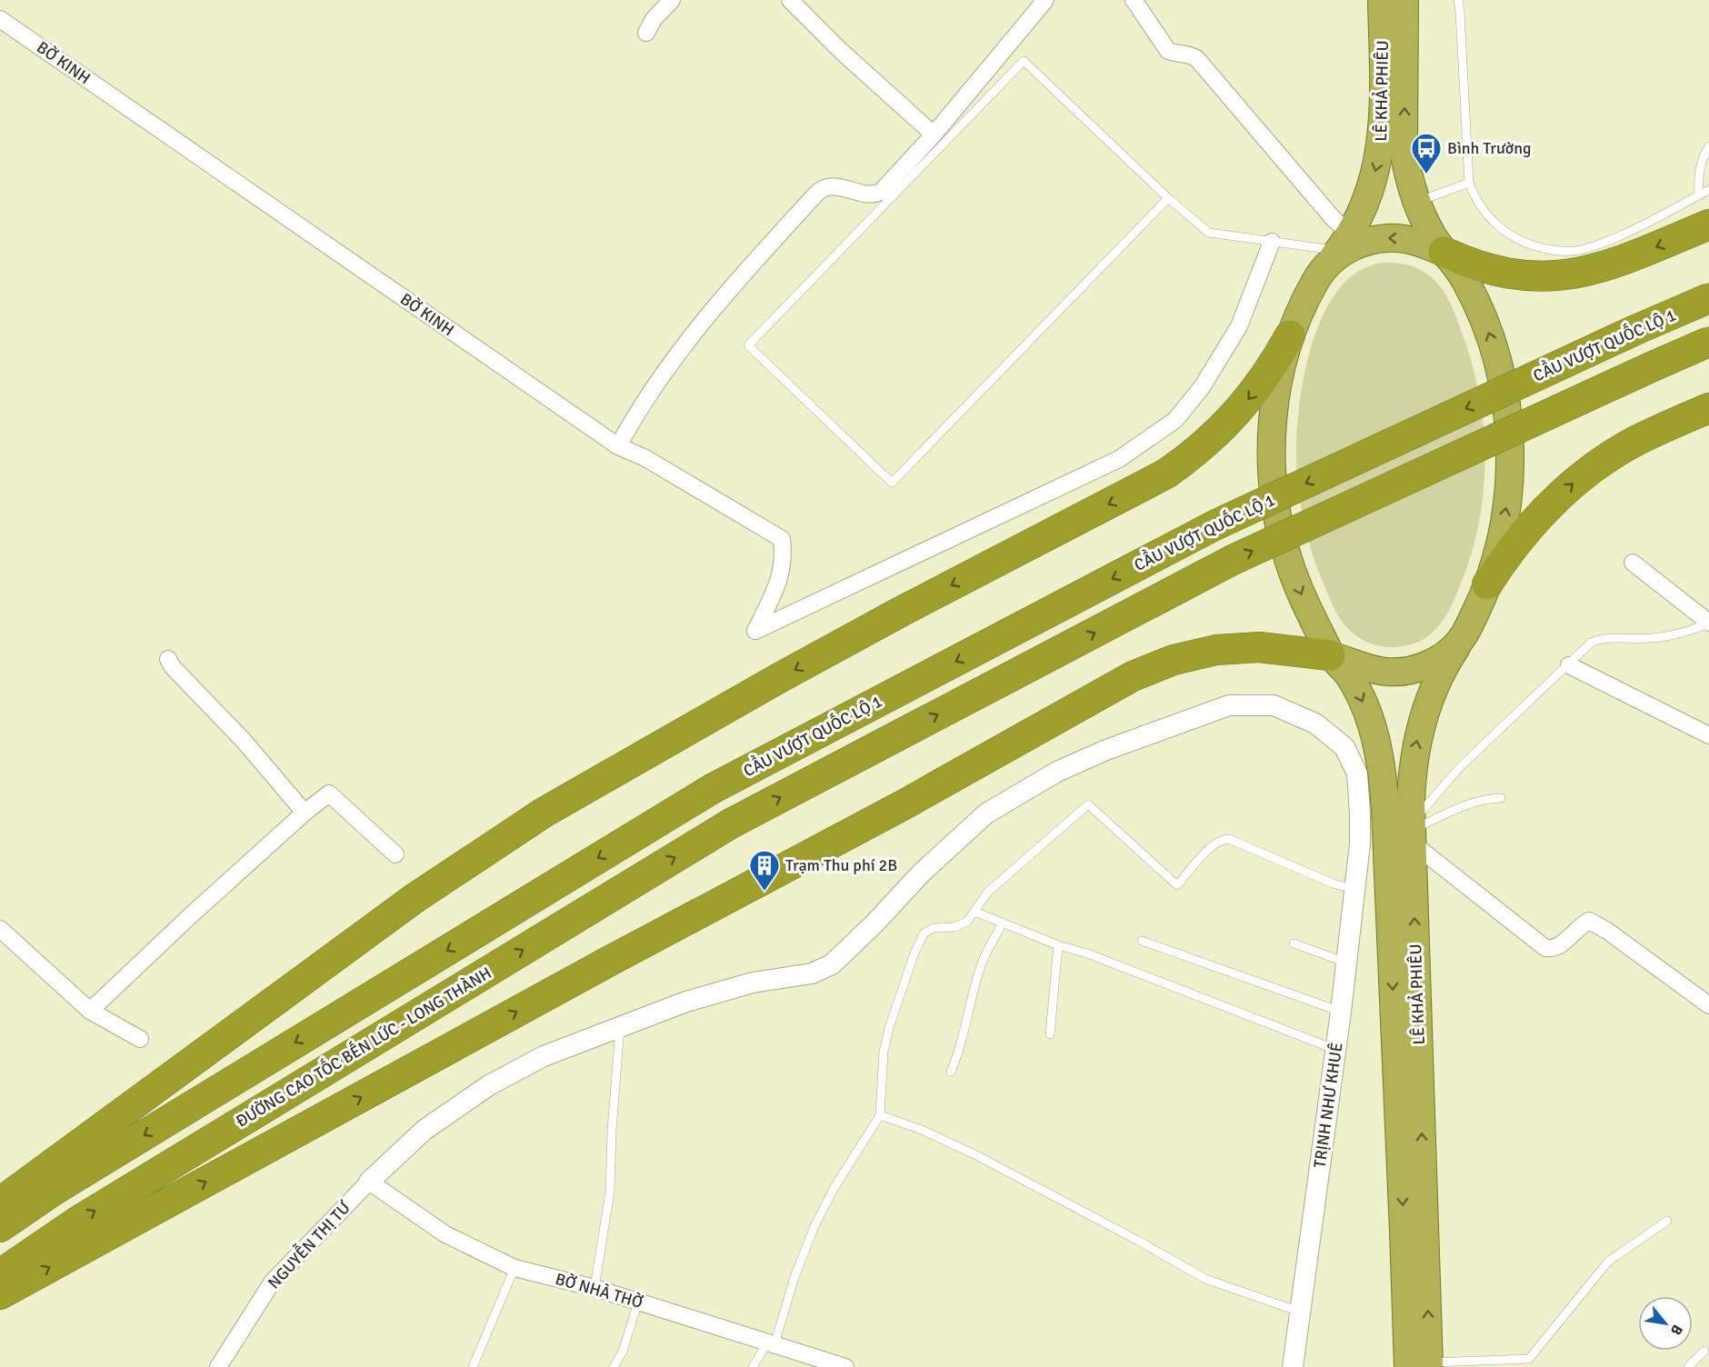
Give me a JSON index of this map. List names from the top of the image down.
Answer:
{
  "streets": {
    "highway": ["LÊ KHẢ PHIÊU", "CẦU VƯỢT QUỐC LỘ 1", "ĐƯỜNG CAO TỐC BẾN LỨC - LONG THÀNH"],
    "street": [
      "BỜ KINH",
      "TRỊNH NHƯ KHUÊ",
      "NGUYỄN THỊ TƯ",
      "BỜ NHÀ THỜ"
    ]
  },
  "crossings": [
    ["LÊ KHẢ PHIÊU", "TRỊNH NHƯ KHUÊ"],
    ["TRỊNH NHƯ KHUÊ", "NGUYỄN THỊ TƯ"],
    ["TRỊNH NHƯ KHUÊ", "BỜ NHÀ THỜ"],
    ["NGUYỄN THỊ TƯ", "BỜ NHÀ THỜ"]
  ],
  "places": {
    "bus stop": ["Bình Trường"],
    "building": ["Trạm Thu phí 2B"]
  },
  "north": "bottom right"
}
